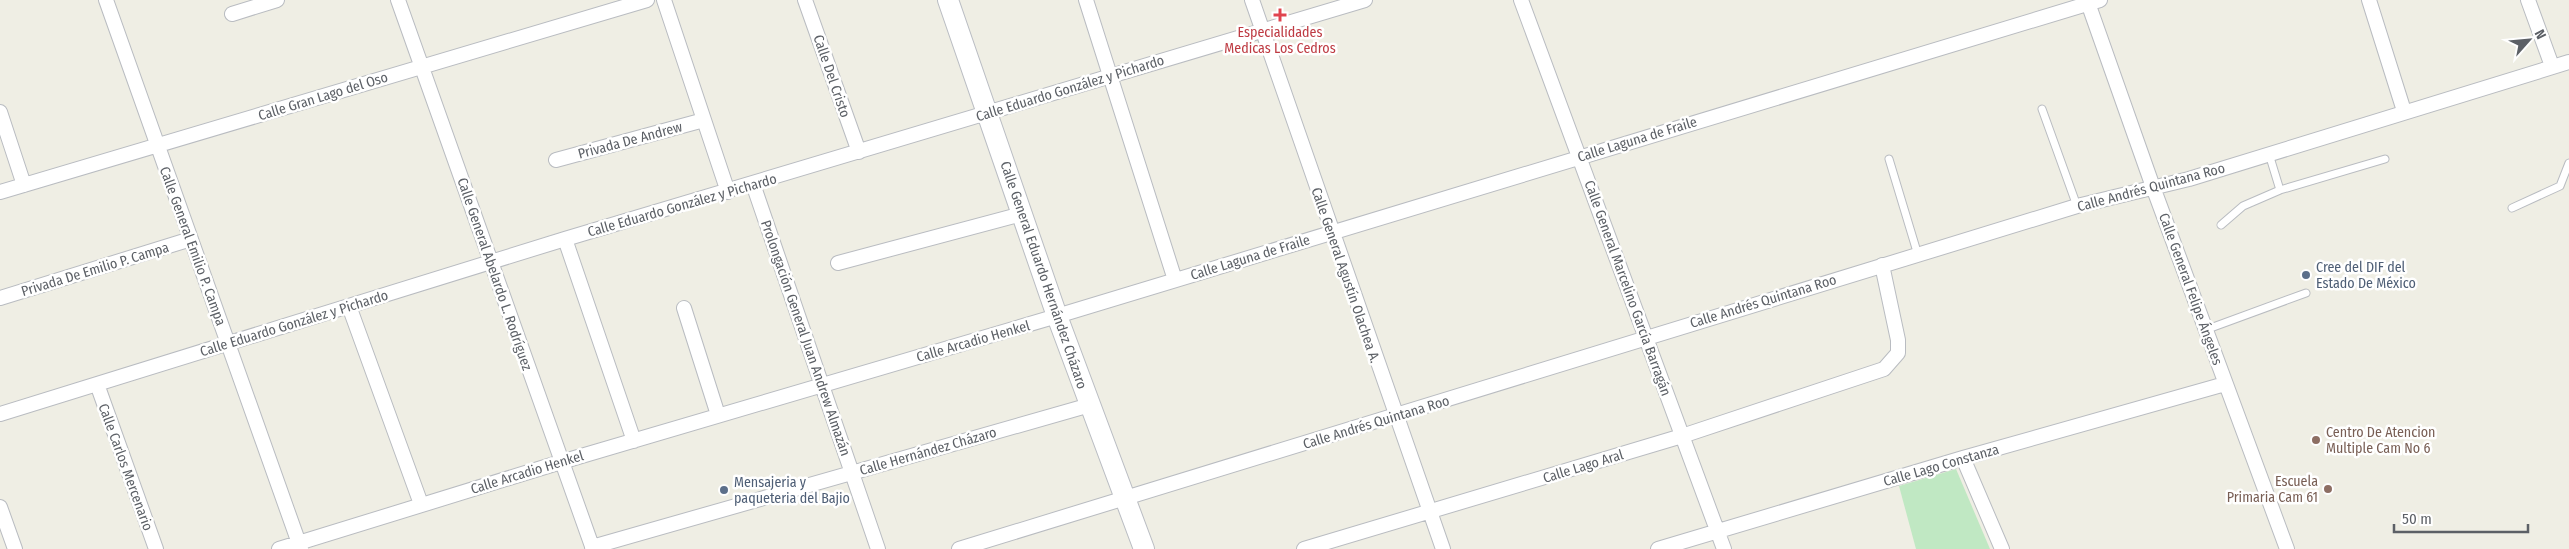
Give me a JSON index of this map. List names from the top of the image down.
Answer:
{
  "streets": {
    "main road": ["Calle General Eduardo Hernández Cházaro"],
    "street": [
      "Calle Del Cristo",
      "Calle Eduardo González y Pichardo",
      "Calle Gran Lago del Oso",
      "Calle Laguna de Fraile",
      "Privada De Andrew",
      "Calle Andrés Quintana Roo",
      "Calle General Emilio P. Campa",
      "Privada De Emilio P. Campa",
      "Calle General Abelardo L. Rodríguez",
      "Calle General Agustín Olachea A.",
      "Calle General Marcelino García Barragán",
      "Calle General Felipe Ángeles",
      "Prolongación General Juan Andrew Almazán",
      "Calle Arcadio Henkel",
      "Calle Hernández Cházaro",
      "Calle Lago Constanza",
      "Calle Lago Aral",
      "Calle Carlos Mercenario"
    ]
  },
  "crossings": [
    ["Calle Del Cristo", "Calle Eduardo González y Pichardo"],
    ["Calle Eduardo González y Pichardo", "Calle General Emilio P. Campa"],
    ["Calle Eduardo González y Pichardo", "Calle General Abelardo L. Rodríguez"],
    ["Calle Eduardo González y Pichardo", "Calle General Eduardo Hernández Cházaro"],
    ["Calle Eduardo González y Pichardo", "Calle General Agustín Olachea A."],
    ["Calle Eduardo González y Pichardo", "Prolongación General Juan Andrew Almazán"],
    ["Calle Eduardo González y Pichardo", "Calle Carlos Mercenario"],
    ["Calle Gran Lago del Oso", "Calle General Emilio P. Campa"],
    ["Calle Gran Lago del Oso", "Calle General Abelardo L. Rodríguez"],
    ["Calle Laguna de Fraile", "Calle General Agustín Olachea A."],
    ["Calle Laguna de Fraile", "Calle General Marcelino García Barragán"],
    ["Calle Laguna de Fraile", "Calle General Felipe Ángeles"],
    ["Calle Laguna de Fraile", "Calle Arcadio Henkel"],
    ["Calle Andrés Quintana Roo", "Calle General Eduardo Hernández Cházaro"],
    ["Calle Andrés Quintana Roo", "Calle General Agustín Olachea A."],
    ["Calle Andrés Quintana Roo", "Calle General Marcelino García Barragán"],
    ["Calle Andrés Quintana Roo", "Calle General Felipe Ángeles"],
    ["Calle Andrés Quintana Roo", "Calle Lago Aral"],
    ["Calle General Emilio P. Campa", "Privada De Emilio P. Campa"],
    ["Calle General Emilio P. Campa", "Calle Arcadio Henkel"],
    ["Calle General Abelardo L. Rodríguez", "Calle Arcadio Henkel"],
    ["Calle General Abelardo L. Rodríguez", "Calle Hernández Cházaro"],
    ["Calle General Eduardo Hernández Cházaro", "Calle Arcadio Henkel"],
    ["Calle General Eduardo Hernández Cházaro", "Calle Hernández Cházaro"],
    ["Calle General Agustín Olachea A.", "Calle Lago Aral"],
    ["Calle General Marcelino García Barragán", "Calle Lago Constanza"],
    ["Calle General Marcelino García Barragán", "Calle Lago Aral"],
    ["Calle General Felipe Ángeles", "Calle Lago Constanza"],
    ["Prolongación General Juan Andrew Almazán", "Calle Arcadio Henkel"],
    ["Prolongación General Juan Andrew Almazán", "Calle Hernández Cházaro"]
  ],
  "places": {
    "health": ["Especialidades Medicas Los Cedros"],
    "other": [
      "Cree del DIF del Estado De México",
      "Centro De Atencion Multiple Cam No 6",
      "Escuela Primaria Cam 61",
      "Mensajeria y paqueteria del Bajio"
    ]
  },
  "scale_bar": "50 m",
  "north": "top right"
}
